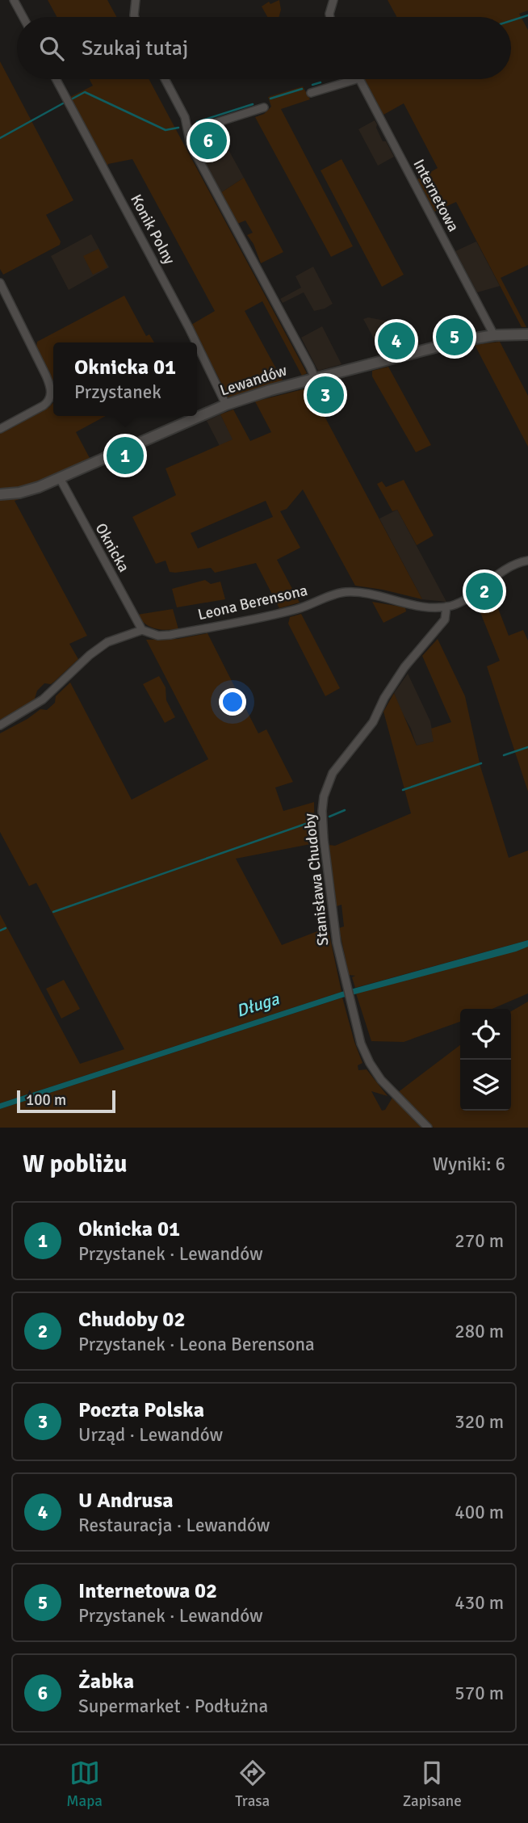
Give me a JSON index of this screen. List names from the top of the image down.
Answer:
{
  "streets": {
    "street": [
      "Internetowa",
      "Konik Polny",
      "Lewandów",
      "Oknicka",
      "Leona Berensona",
      "Stanisława Chudoby"
    ]
  },
  "crossings": [
    ["Internetowa", "Lewandów"],
    ["Konik Polny", "Lewandów"],
    ["Lewandów", "Oknicka"],
    ["Oknicka", "Leona Berensona"],
    ["Leona Berensona", "Stanisława Chudoby"]
  ],
  "water": ["Długa"],
  "scale_bar": "100 m",
  "page": {
    "search": "Szukaj tutaj",
    "pins": [
      "6",
      "5",
      "4",
      "3",
      "1",
      "2"
    ],
    "popup": ["Oknicka 01", "Przystanek"],
    "scale": "100 m",
    "heading": ["W pobliżu", "Wyniki: 6"],
    "list": [
      {
        "mark": "1",
        "name": "Oknicka 01",
        "note": "Przystanek · Lewandów",
        "value": "270 m"
      },
      {
        "mark": "2",
        "name": "Chudoby 02",
        "note": "Przystanek · Leona Berensona",
        "value": "280 m"
      },
      {
        "mark": "3",
        "name": "Poczta Polska",
        "note": "Urząd · Lewandów",
        "value": "320 m"
      },
      {
        "mark": "4",
        "name": "U Andrusa",
        "note": "Restauracja · Lewandów",
        "value": "400 m"
      },
      {
        "mark": "5",
        "name": "Internetowa 02",
        "note": "Przystanek · Lewandów",
        "value": "430 m"
      },
      {
        "mark": "6",
        "name": "Żabka",
        "note": "Supermarket · Podłużna",
        "value": "570 m"
      }
    ],
    "nav": ["Mapa", "Trasa", "Zapisane"]
  }
}
